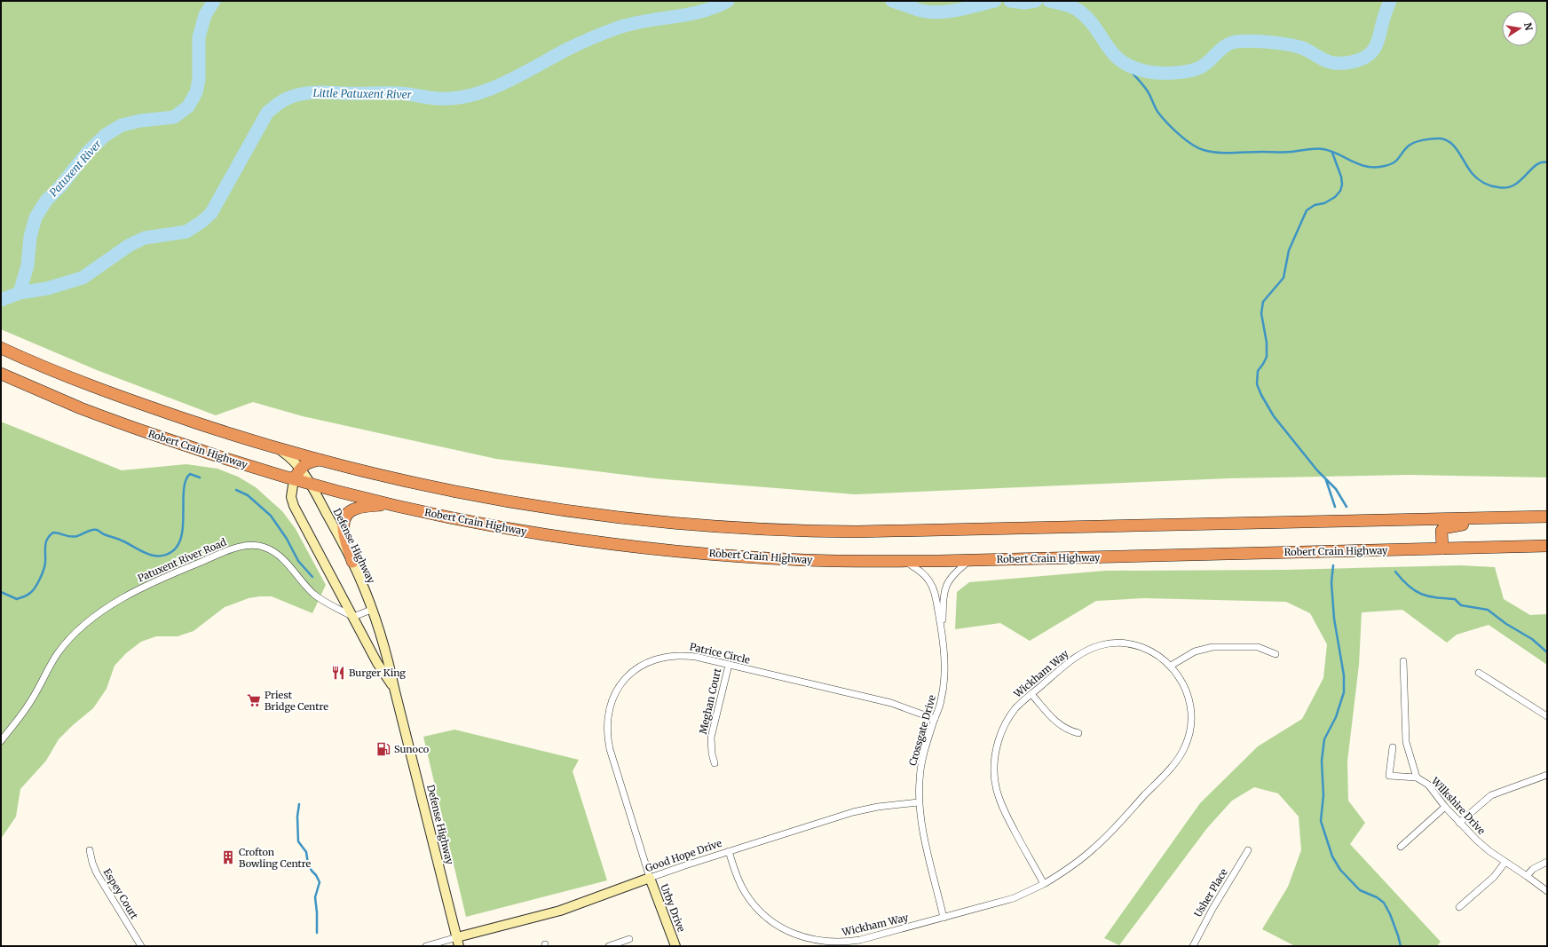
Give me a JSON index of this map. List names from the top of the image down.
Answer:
{
  "streets": {
    "highway": ["Robert Crain Highway"],
    "main road": ["Defense Highway", "Good Hope Drive", "Urby Drive"],
    "street": [
      "Patuxent River Road",
      "Patrice Circle",
      "Wickham Way",
      "Meghan Court",
      "Crossgate Drive",
      "Wilkshire Drive",
      "Usher Place",
      "Espey Court"
    ]
  },
  "crossings": [
    ["Robert Crain Highway", "Defense Highway"],
    ["Robert Crain Highway", "Crossgate Drive"],
    ["Defense Highway", "Patuxent River Road"],
    ["Defense Highway", "Good Hope Drive"],
    ["Patrice Circle", "Meghan Court"],
    ["Patrice Circle", "Crossgate Drive"],
    ["Patrice Circle", "Good Hope Drive"],
    ["Patrice Circle", "Urby Drive"],
    ["Wickham Way", "Crossgate Drive"],
    ["Wickham Way", "Good Hope Drive"],
    ["Crossgate Drive", "Good Hope Drive"],
    ["Good Hope Drive", "Urby Drive"]
  ],
  "water": ["Little Patuxent River", "Patuxent River"],
  "places": {
    "restaurant": ["Burger King"],
    "supermarket": ["Priest Bridge Centre"],
    "fuel station": ["Sunoco"],
    "building": ["Crofton Bowling Centre"]
  },
  "north": "right"
}
